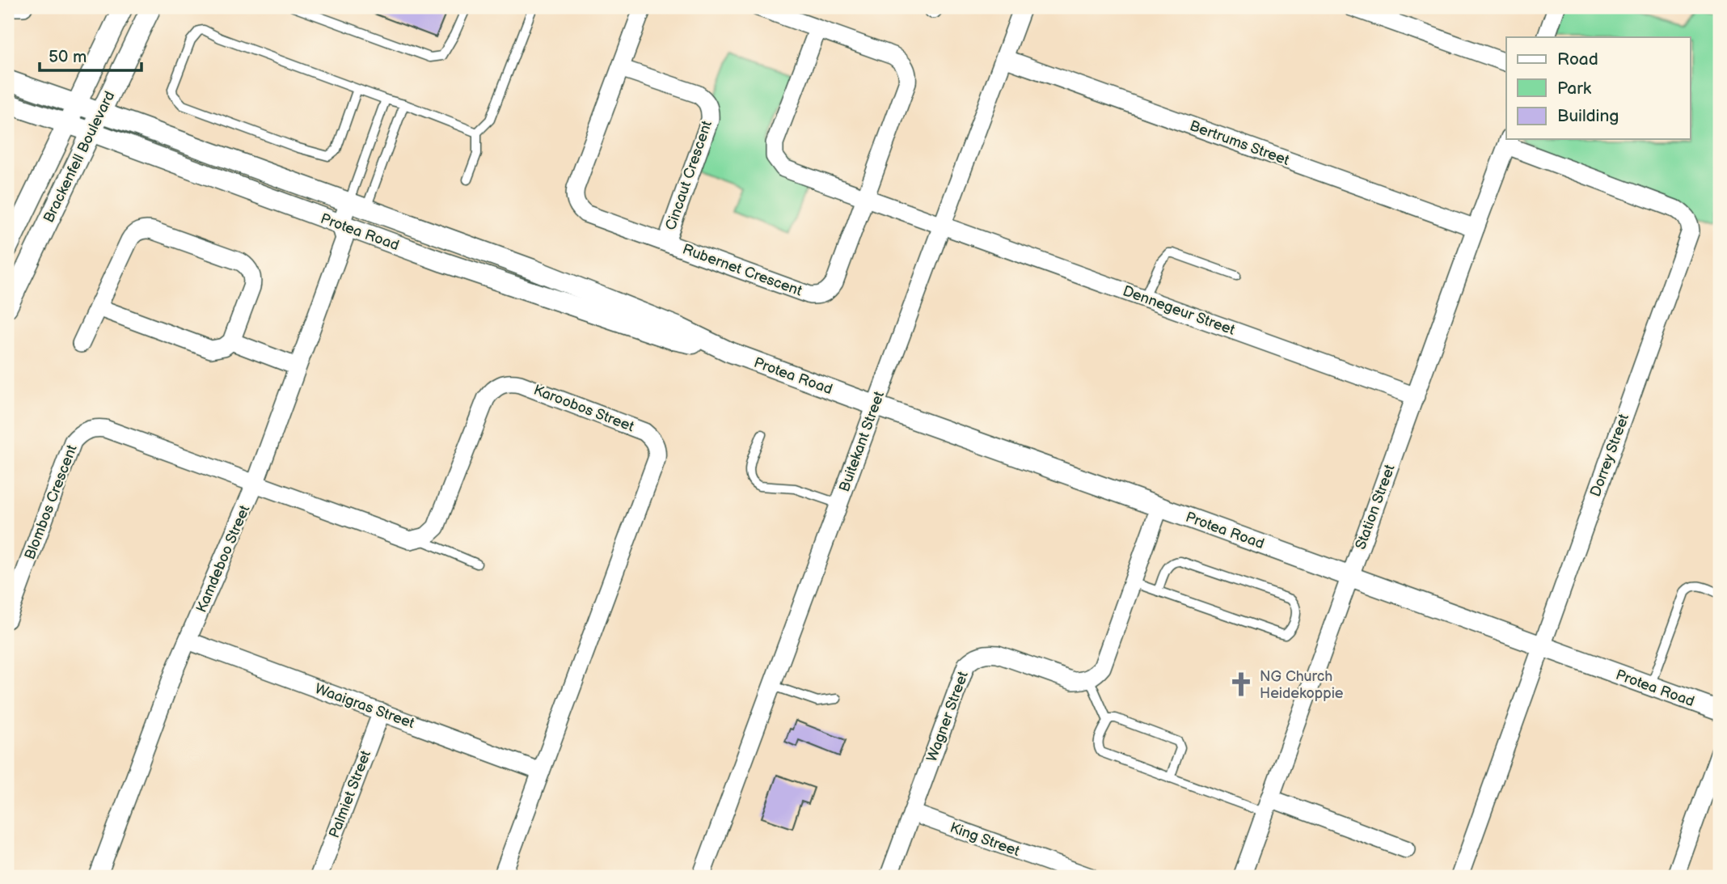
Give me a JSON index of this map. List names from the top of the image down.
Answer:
{
  "streets": {
    "street": [
      "Bertrums Street",
      "Brackenfell Boulevard",
      "Cincaut Crescent",
      "Protea Road",
      "Rubernet Crescent",
      "Dennegeur Street",
      "Karoobos Street",
      "Buitekant Street",
      "Dorrey Street",
      "Blombos Crescent",
      "Station Street",
      "Kamdeboo Street",
      "Waaigras Street",
      "Wagner Street",
      "Palmiet Street",
      "King Street"
    ]
  },
  "crossings": [
    ["Bertrums Street", "Buitekant Street"],
    ["Bertrums Street", "Station Street"],
    ["Brackenfell Boulevard", "Protea Road"],
    ["Cincaut Crescent", "Rubernet Crescent"],
    ["Protea Road", "Buitekant Street"],
    ["Protea Road", "Dorrey Street"],
    ["Protea Road", "Station Street"],
    ["Protea Road", "Kamdeboo Street"],
    ["Rubernet Crescent", "Dennegeur Street"],
    ["Dennegeur Street", "Buitekant Street"],
    ["Dennegeur Street", "Station Street"],
    ["Karoobos Street", "Waaigras Street"],
    ["Dorrey Street", "Station Street"],
    ["Blombos Crescent", "Kamdeboo Street"],
    ["Kamdeboo Street", "Waaigras Street"],
    ["Waaigras Street", "Palmiet Street"],
    ["Wagner Street", "King Street"]
  ],
  "places": {
    "church": ["NG Church Heidekoppie"]
  },
  "legend": ["Road", "Park", "Building"],
  "scale_bar": "50 m"
}
